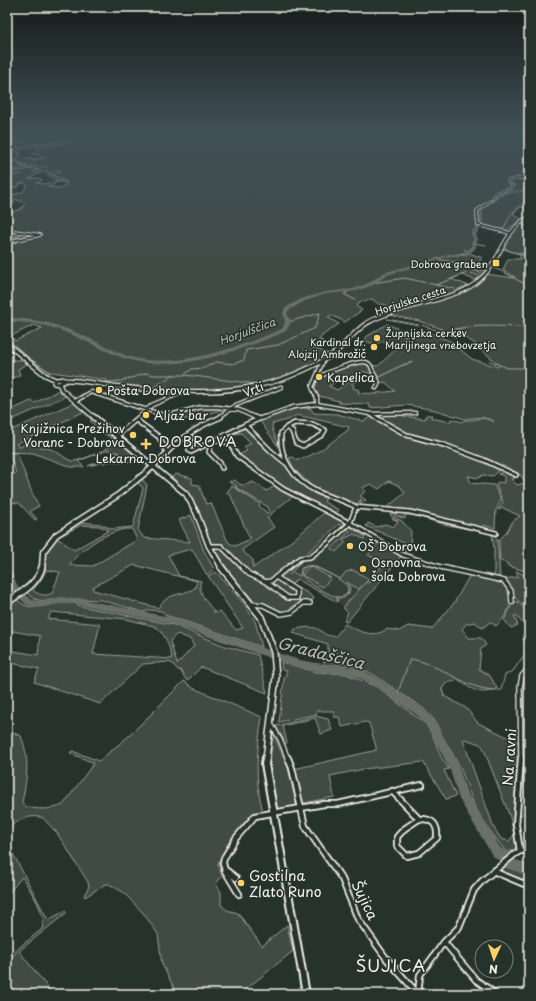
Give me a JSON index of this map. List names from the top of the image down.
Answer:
{
  "streets": {
    "street": [
      "Horjulska cesta",
      "Vrti",
      "Na ravni",
      "Šujica"
    ]
  },
  "crossings": [
    ["Na ravni", "Šujica"]
  ],
  "districts": ["DOBROVA", "ŠUJICA"],
  "water": ["Horjulščica", "Gradaščica"],
  "places": {
    "transit": ["Dobrova graben"],
    "other": [
      "Župnijska cerkev Marijinega vnebovzetja",
      "Kardinal dr. Alojzij Ambrožič",
      "Kapelica",
      "Pošta Dobrova",
      "Aljaž bar",
      "Knjižnica Prežihov Voranc - Dobrova",
      "OŠ Dobrova",
      "Osnovna šola Dobrova",
      "Gostilna Zlato Runo"
    ],
    "health": ["Lekarna Dobrova"]
  },
  "north": "bottom"
}
